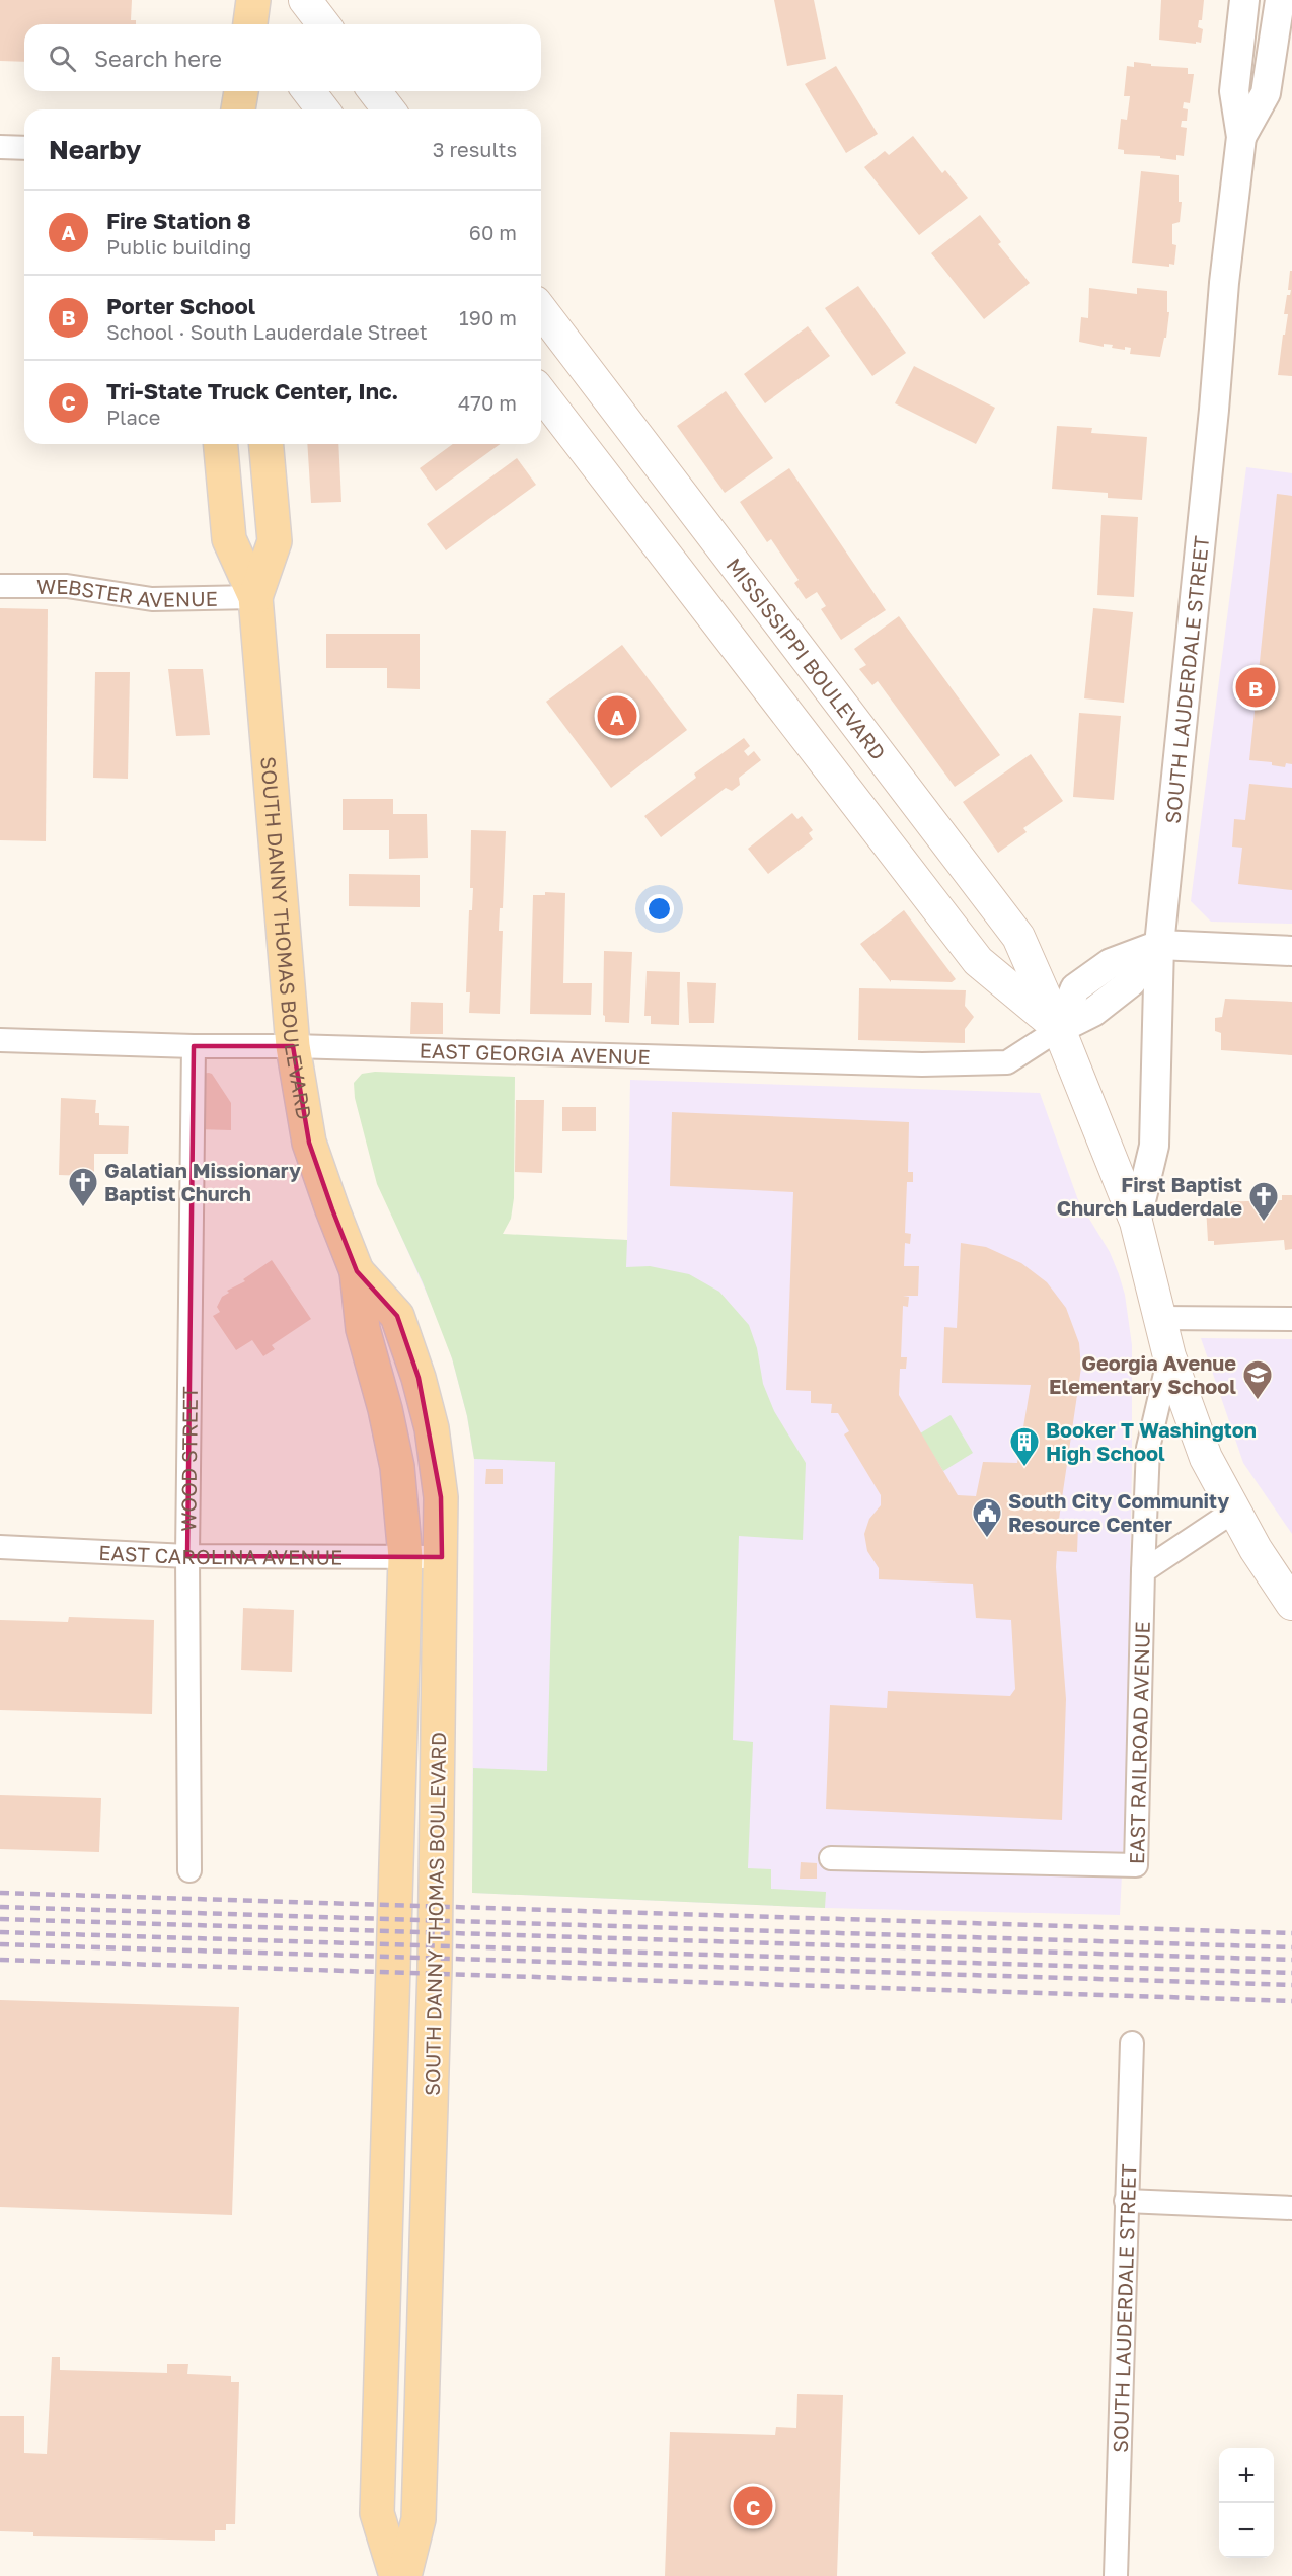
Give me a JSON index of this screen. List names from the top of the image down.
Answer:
{
  "streets": {
    "main road": ["MISSISSIPPI BOULEVARD", "SOUTH DANNY THOMAS BOULEVARD"],
    "street": [
      "WEBSTER AVENUE",
      "SOUTH LAUDERDALE STREET",
      "EAST GEORGIA AVENUE",
      "WOOD STREET",
      "EAST CAROLINA AVENUE",
      "EAST RAILROAD AVENUE"
    ]
  },
  "crossings": [
    ["WEBSTER AVENUE", "SOUTH DANNY THOMAS BOULEVARD"],
    ["MISSISSIPPI BOULEVARD", "SOUTH LAUDERDALE STREET"],
    ["MISSISSIPPI BOULEVARD", "EAST GEORGIA AVENUE"],
    ["MISSISSIPPI BOULEVARD", "EAST RAILROAD AVENUE"],
    ["SOUTH DANNY THOMAS BOULEVARD", "EAST GEORGIA AVENUE"],
    ["SOUTH DANNY THOMAS BOULEVARD", "EAST CAROLINA AVENUE"],
    ["EAST GEORGIA AVENUE", "WOOD STREET"],
    ["WOOD STREET", "EAST CAROLINA AVENUE"]
  ],
  "places": {
    "church": ["Galatian Missionary Baptist Church", "First Baptist Church Lauderdale"],
    "school or university": ["Georgia Avenue Elementary School"],
    "building": ["Booker T Washington High School"],
    "public building": ["South City Community Resource Center"]
  },
  "page": {
    "search": "Search here",
    "heading": ["Nearby", "3 results"],
    "list": [
      {
        "mark": "A",
        "name": "Fire Station 8",
        "note": "Public building",
        "value": "60 m"
      },
      {
        "mark": "B",
        "name": "Porter School",
        "note": "School · South Lauderdale Street",
        "value": "190 m"
      },
      {
        "mark": "C",
        "name": "Tri-State Truck Center, Inc.",
        "note": "Place",
        "value": "470 m"
      }
    ],
    "pins": ["B", "A", "C"],
    "map_buttons": ["+", "−"]
  }
}
